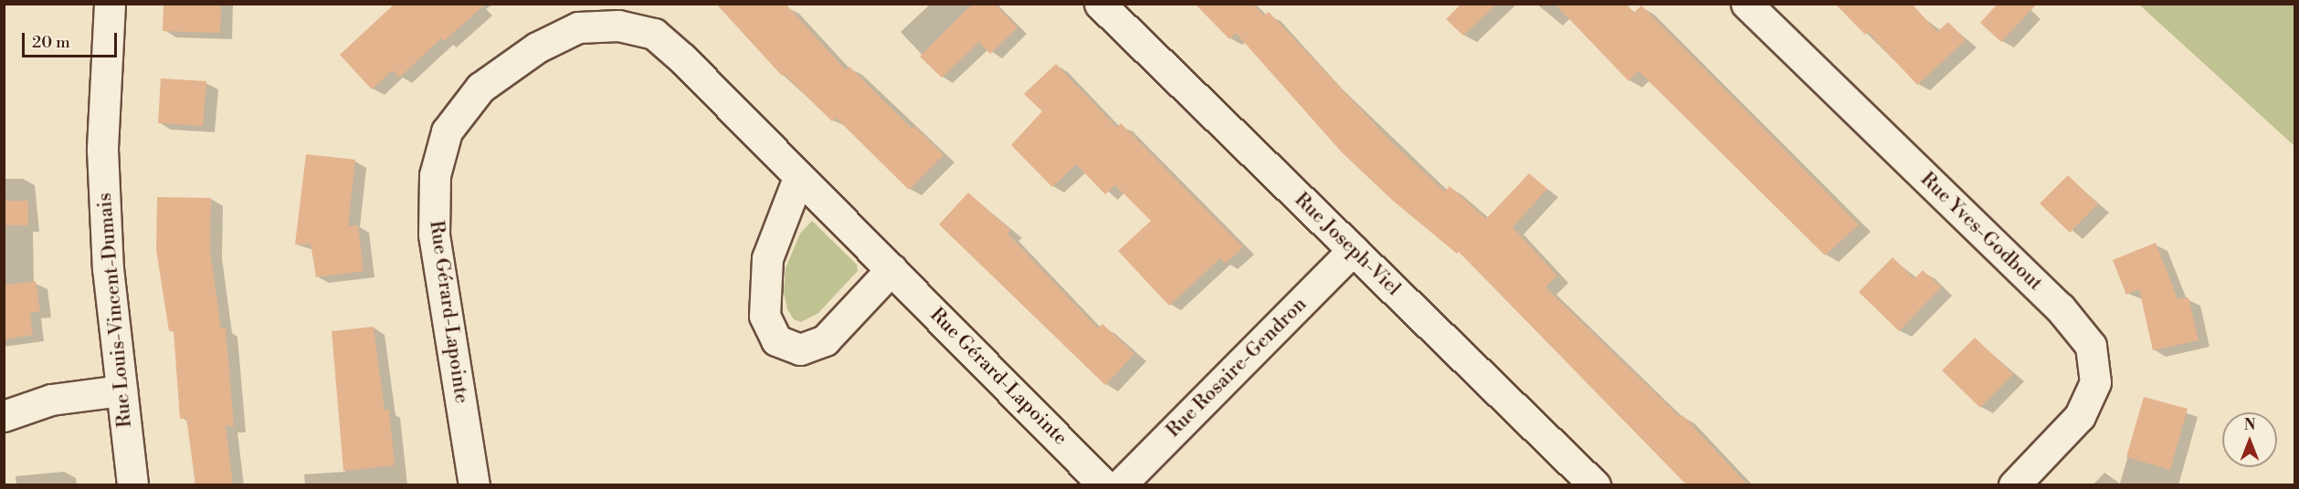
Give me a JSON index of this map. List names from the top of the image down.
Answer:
{
  "streets": {
    "street": [
      "Rue Yves-Godbout",
      "Rue Joseph-Viel",
      "Rue Louis-Vincent-Dumais",
      "Rue Gérard-Lapointe",
      "Rue Rosaire-Gendron"
    ]
  },
  "crossings": [
    ["Rue Joseph-Viel", "Rue Rosaire-Gendron"]
  ],
  "scale_bar": "20 m",
  "north": "top"
}
